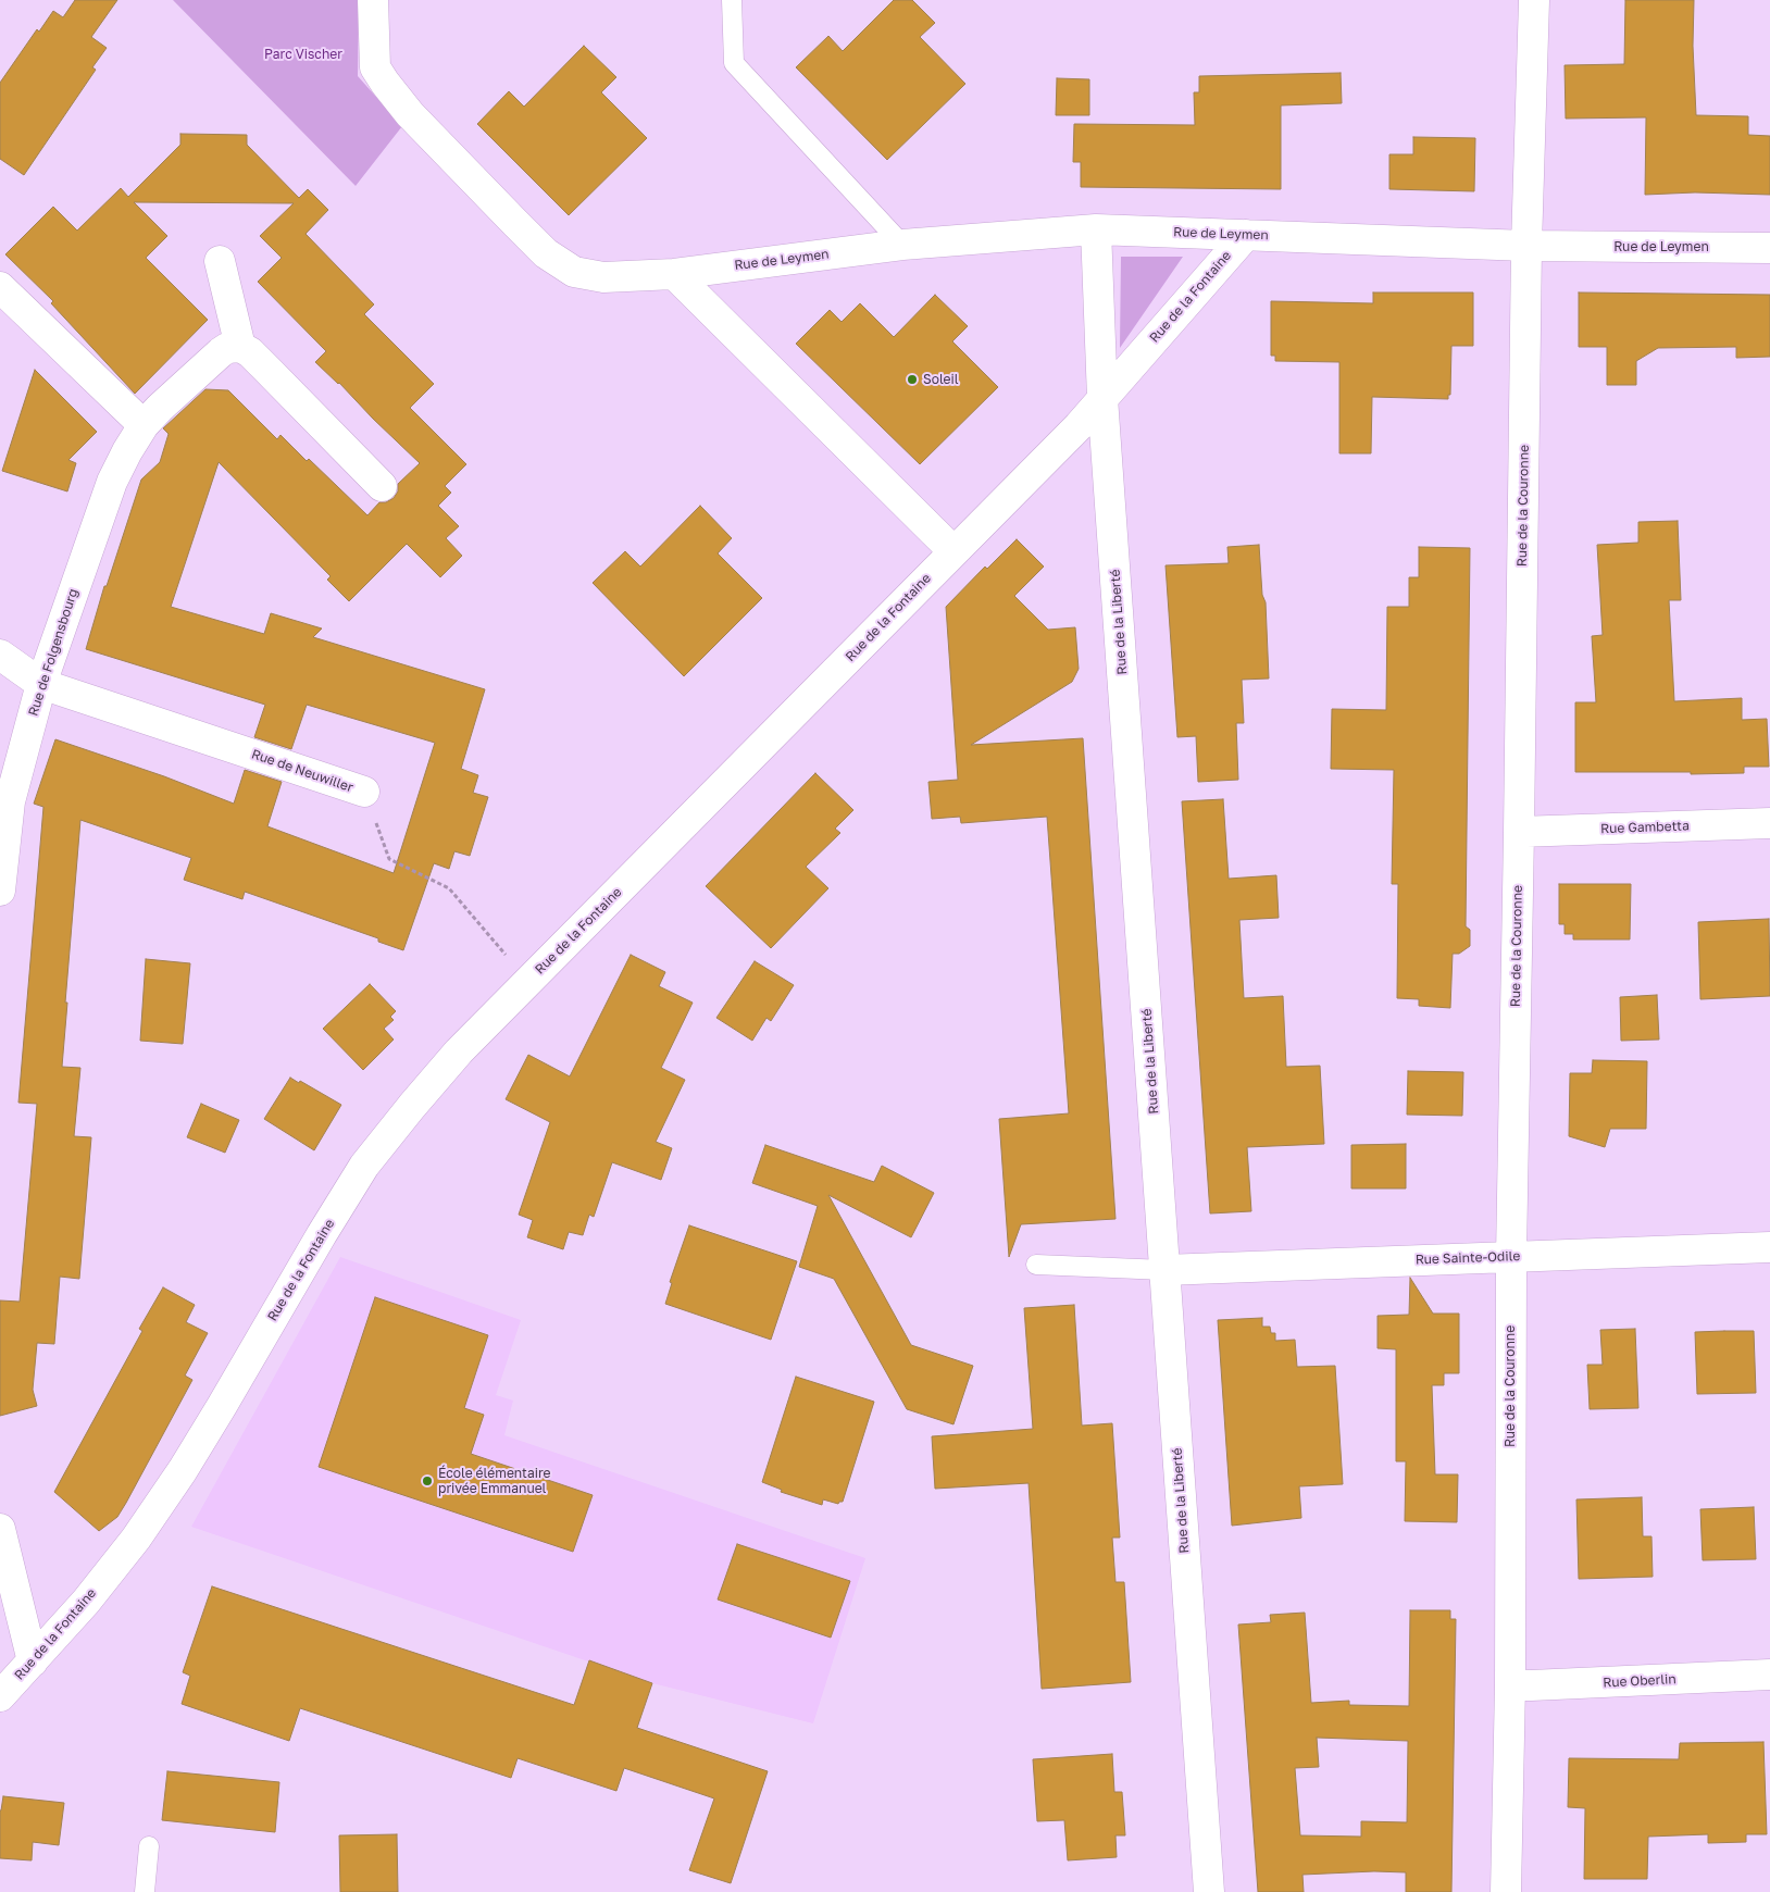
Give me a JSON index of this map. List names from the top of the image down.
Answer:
{
  "streets": {
    "street": [
      "Rue de Leymen",
      "Rue de la Fontaine",
      "Rue de la Couronne",
      "Rue de la Liberté",
      "Rue de Folgensbourg",
      "Rue de Neuwiller",
      "Rue Gambetta",
      "Rue Sainte-Odile",
      "Rue Oberlin"
    ]
  },
  "crossings": [
    ["Rue de Leymen", "Rue de la Fontaine"],
    ["Rue de Leymen", "Rue de la Couronne"],
    ["Rue de Leymen", "Rue de la Liberté"],
    ["Rue de la Fontaine", "Rue de la Liberté"],
    ["Rue de la Fontaine", "Rue de Neuwiller"],
    ["Rue de la Couronne", "Rue Gambetta"],
    ["Rue de la Couronne", "Rue Sainte-Odile"],
    ["Rue de la Couronne", "Rue Oberlin"],
    ["Rue de la Liberté", "Rue Sainte-Odile"],
    ["Rue de Folgensbourg", "Rue de Neuwiller"]
  ],
  "parks": ["Parc Vischer"],
  "places": ["Soleil", "École élémentaire privée Emmanuel"]
}
